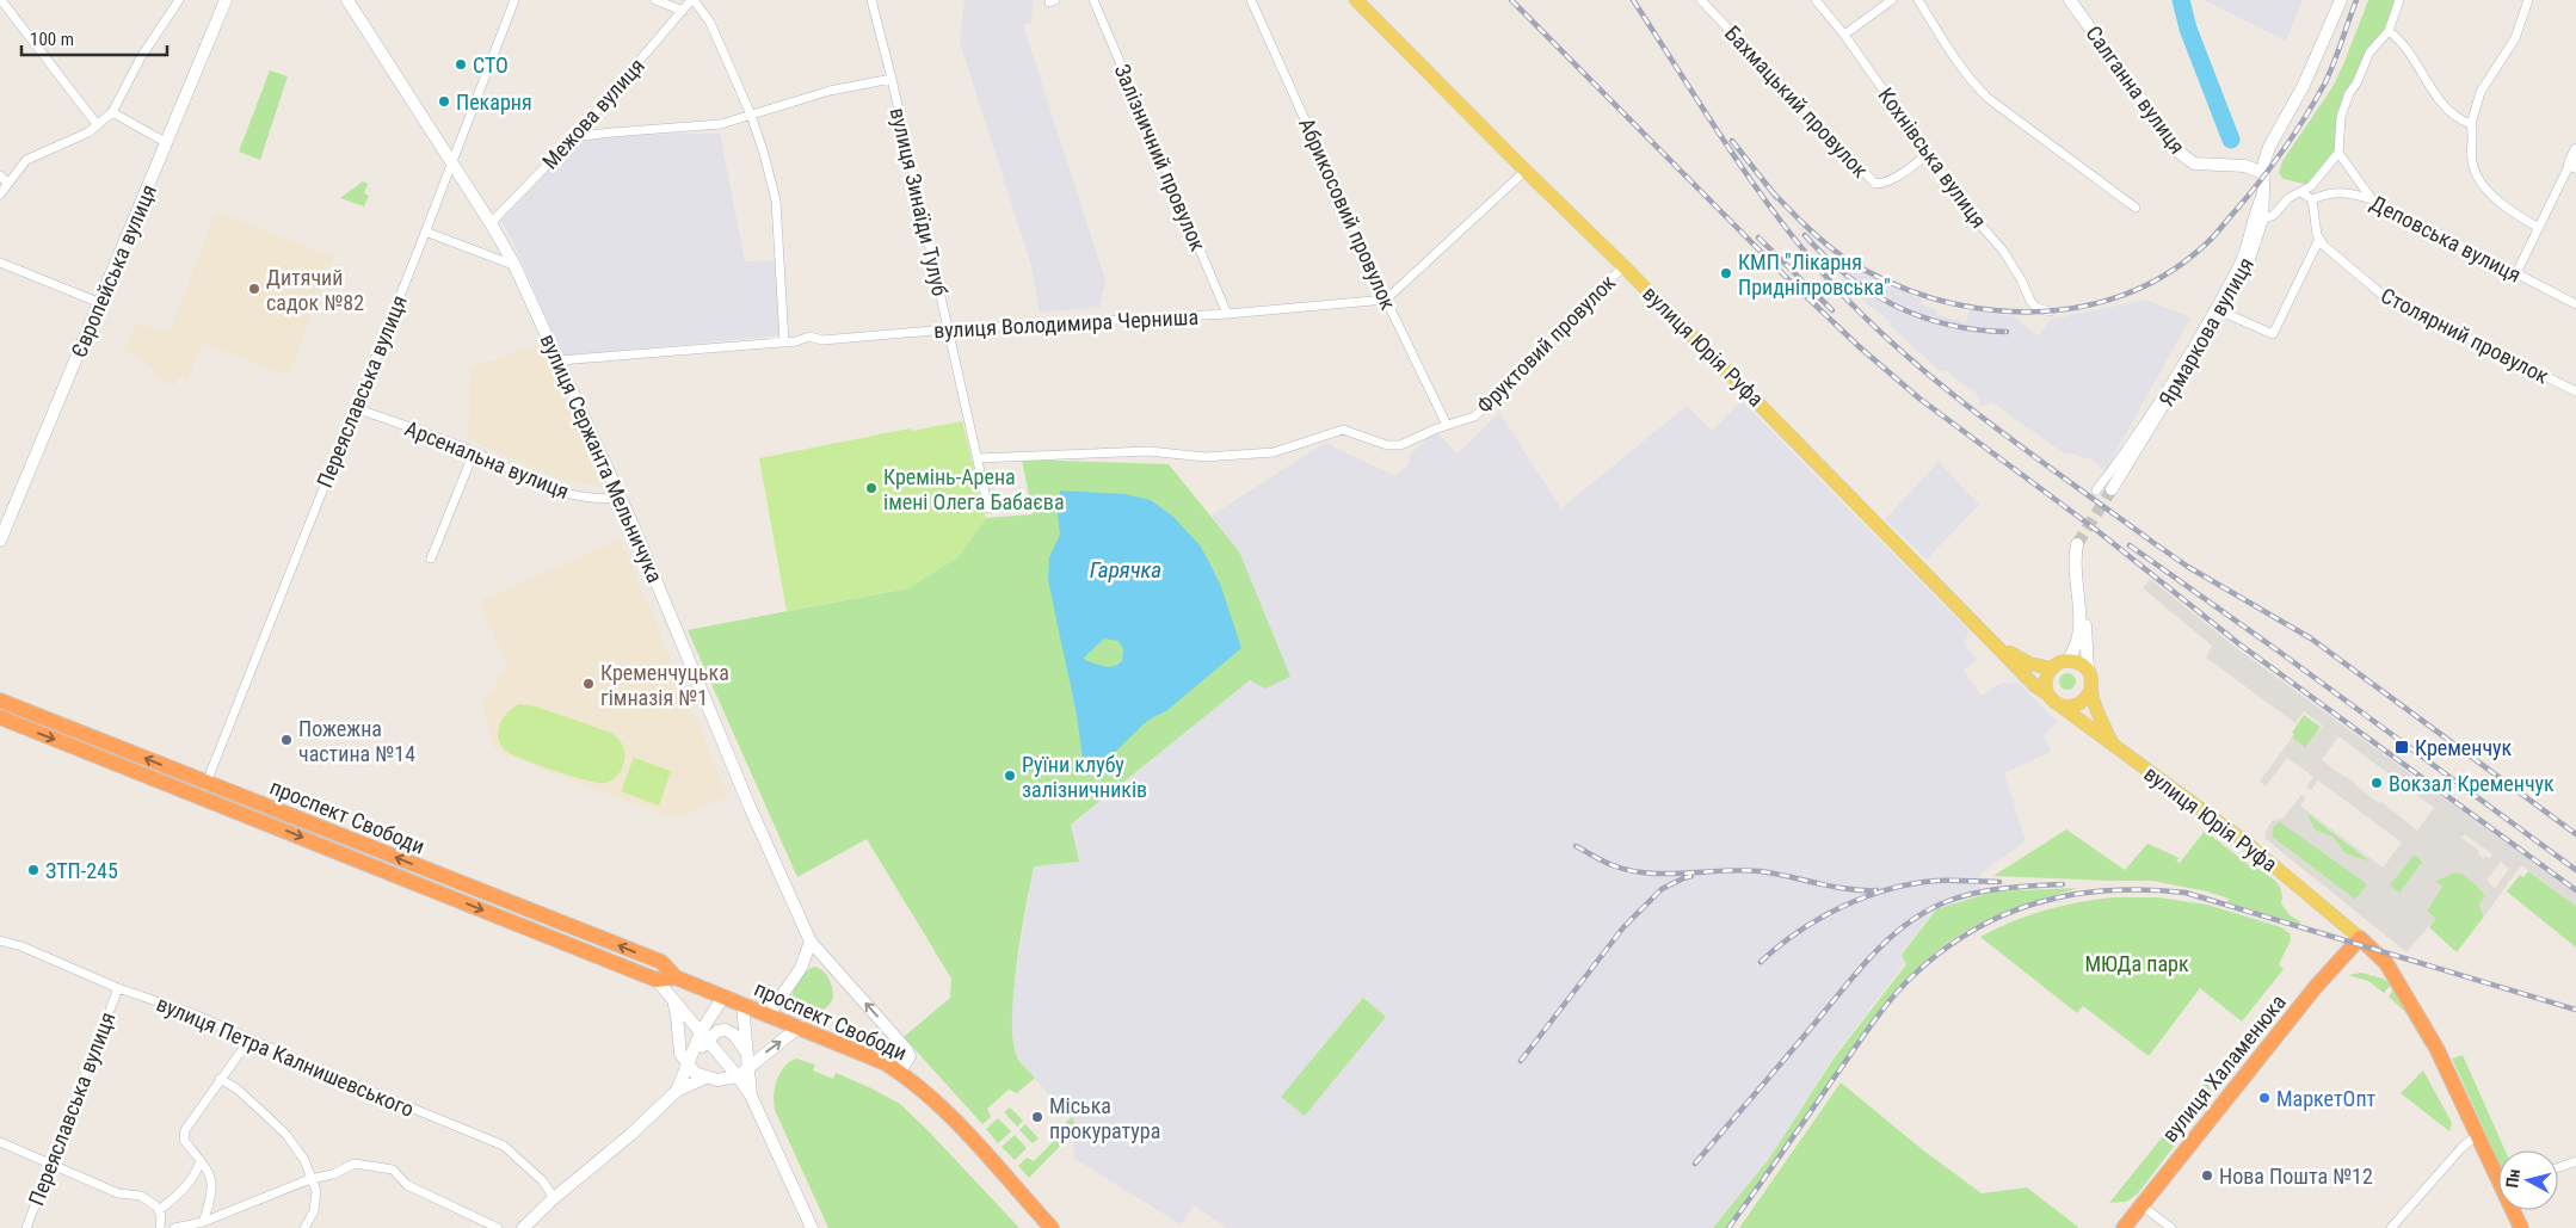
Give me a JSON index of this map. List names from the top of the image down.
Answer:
{
  "streets": {
    "highway": ["проспект Свободи", "вулиця Халаменюка"],
    "main road": ["вулиця Юрія Руфа"],
    "street": [
      "Салганна вулиця",
      "Бахмацький провулок",
      "Межова вулиця",
      "Залізничний провулок",
      "Кохнівська вулиця",
      "вулиця Зинаїди Тулуб",
      "Абрикосовий провулок",
      "Деповська вулиця",
      "Європейська вулиця",
      "вулиця Володимира Черниша",
      "Ярмаркова вулиця",
      "Столярний провулок",
      "Фруктовий провулок",
      "Переяславська вулиця",
      "вулиця Сержанта Мельничука",
      "Арсенальна вулиця",
      "вулиця Петра Калнишевського"
    ]
  },
  "crossings": [
    ["Салганна вулиця", "Ярмаркова вулиця"],
    ["Бахмацький провулок", "Кохнівська вулиця"],
    ["Межова вулиця", "вулиця Сержанта Мельничука"],
    ["Залізничний провулок", "вулиця Володимира Черниша"],
    ["вулиця Зинаїди Тулуб", "вулиця Володимира Черниша"],
    ["вулиця Зинаїди Тулуб", "Фруктовий провулок"],
    ["Абрикосовий провулок", "вулиця Володимира Черниша"],
    ["Абрикосовий провулок", "Фруктовий провулок"],
    ["вулиця Володимира Черниша", "вулиця Сержанта Мельничука"],
    ["Фруктовий провулок", "вулиця Юрія Руфа"],
    ["вулиця Юрія Руфа", "вулиця Халаменюка"],
    ["Переяславська вулиця", "вулиця Сержанта Мельничука"],
    ["Переяславська вулиця", "Арсенальна вулиця"],
    ["Переяславська вулиця", "проспект Свободи"],
    ["Переяславська вулиця", "вулиця Петра Калнишевського"],
    ["вулиця Сержанта Мельничука", "Арсенальна вулиця"],
    ["вулиця Сержанта Мельничука", "проспект Свободи"]
  ],
  "water": ["Гарячка"],
  "parks": ["МЮДа парк"],
  "places": {
    "other": [
      "СТО",
      "Пекарня",
      "КМП \"Лікарня Придніпровська\"",
      "Дитячий садок №82",
      "Кремінь-Арена імені Олега Бабаєва",
      "Кременчуцька гімназія №1",
      "Пожежна частина №14",
      "Руїни клубу залізничників",
      "Вокзал Кременчук",
      "ЗТП-245",
      "МаркетОпт",
      "Міська прокуратура",
      "Нова Пошта №12"
    ],
    "transit": ["Кременчук"]
  },
  "scale_bar": "100 m",
  "north": "left"
}
